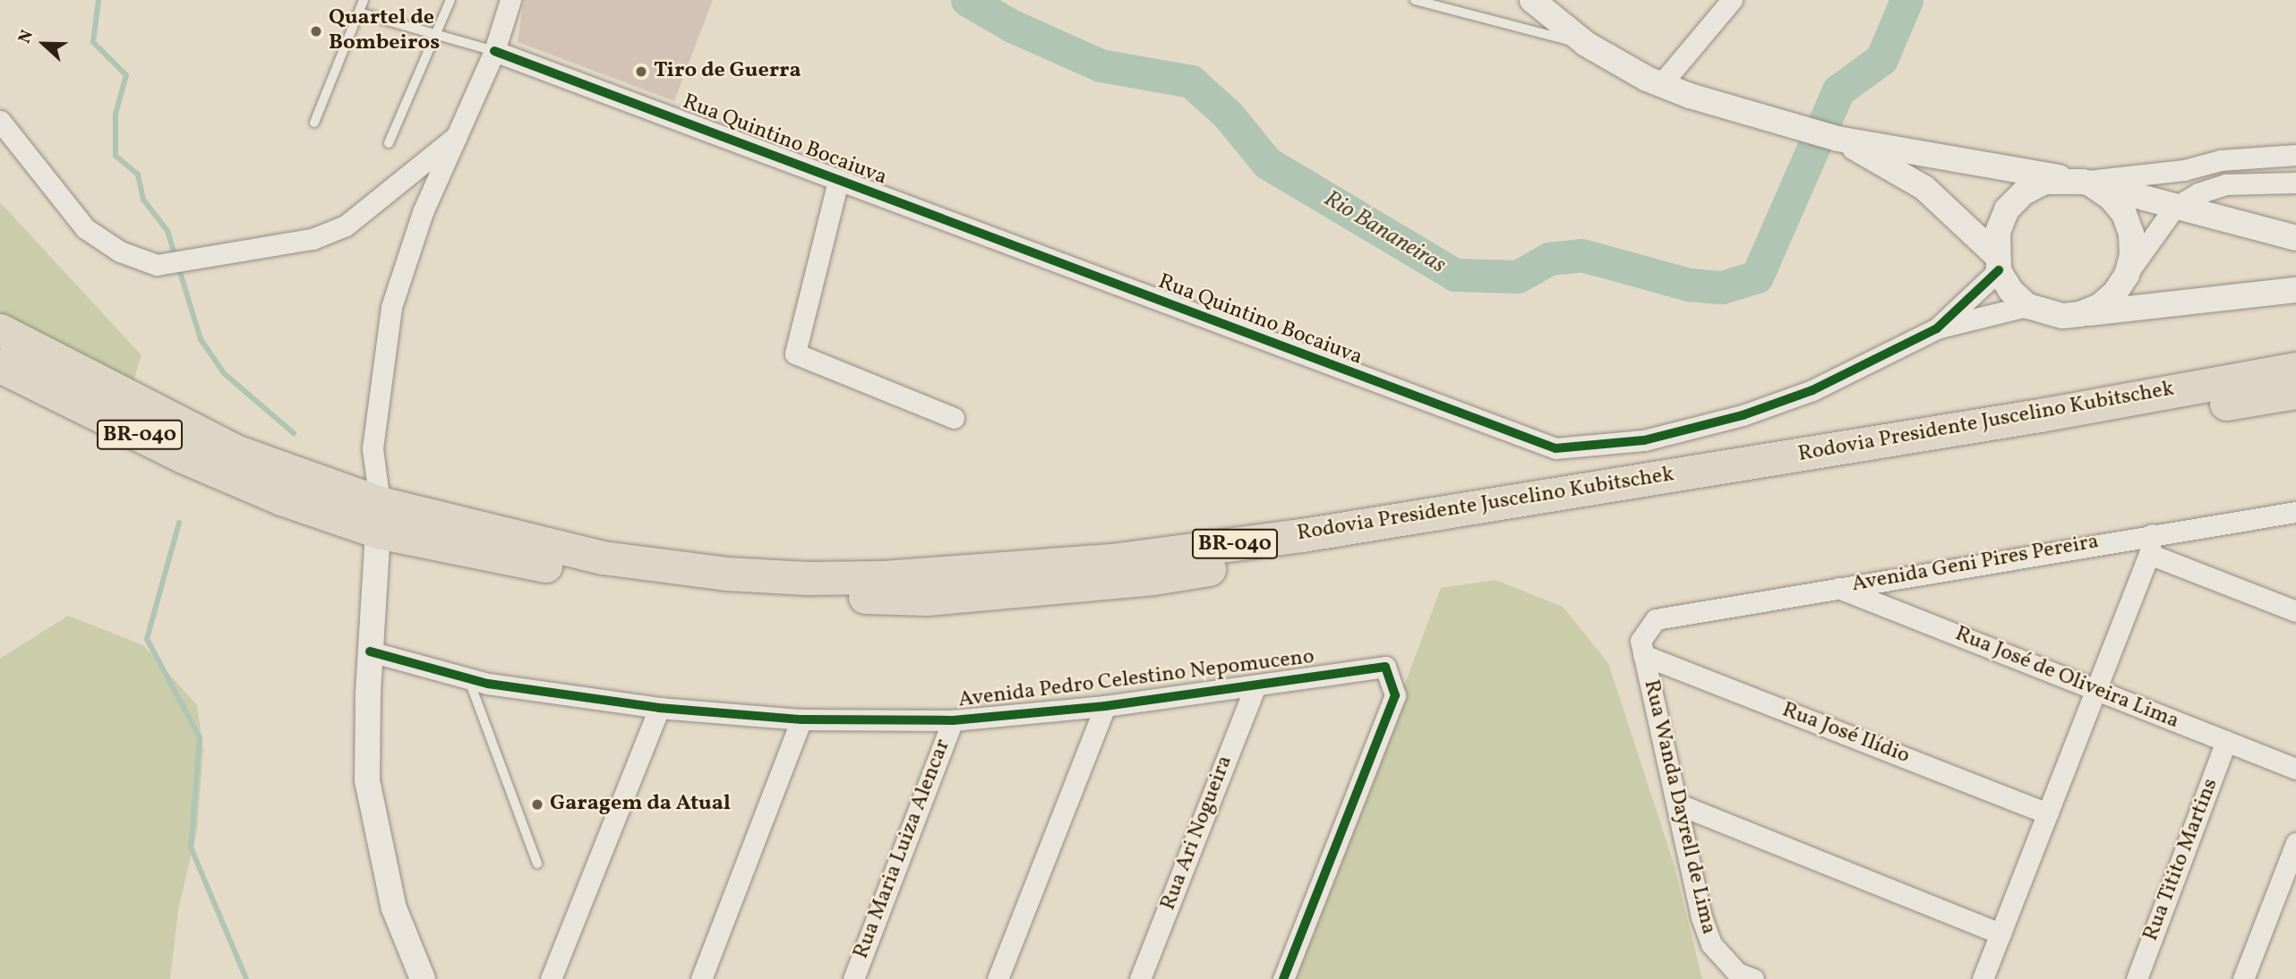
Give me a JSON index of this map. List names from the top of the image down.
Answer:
{
  "streets": {
    "highway": ["Rodovia Presidente Juscelino Kubitschek", "BR-040"],
    "street": [
      "Rua Quintino Bocaiuva",
      "Avenida Geni Pires Pereira",
      "Rua José de Oliveira Lima",
      "Avenida Pedro Celestino Nepomuceno",
      "Rua José Ilídio",
      "Rua Wanda Dayrell de Lima",
      "Rua Ari Nogueira",
      "Rua Maria Luiza Alencar",
      "Rua Titito Martins"
    ]
  },
  "crossings": [
    ["Avenida Geni Pires Pereira", "Rua José de Oliveira Lima"],
    ["Avenida Geni Pires Pereira", "Rua Wanda Dayrell de Lima"],
    ["Rua José de Oliveira Lima", "Rua Titito Martins"],
    ["Avenida Pedro Celestino Nepomuceno", "Rua Ari Nogueira"],
    ["Avenida Pedro Celestino Nepomuceno", "Rua Maria Luiza Alencar"],
    ["Rua José Ilídio", "Rua Wanda Dayrell de Lima"]
  ],
  "water": ["Rio Bananeiras"],
  "places": ["Quartel de Bombeiros", "Tiro de Guerra", "Garagem da Atual"],
  "north": "left"
}
